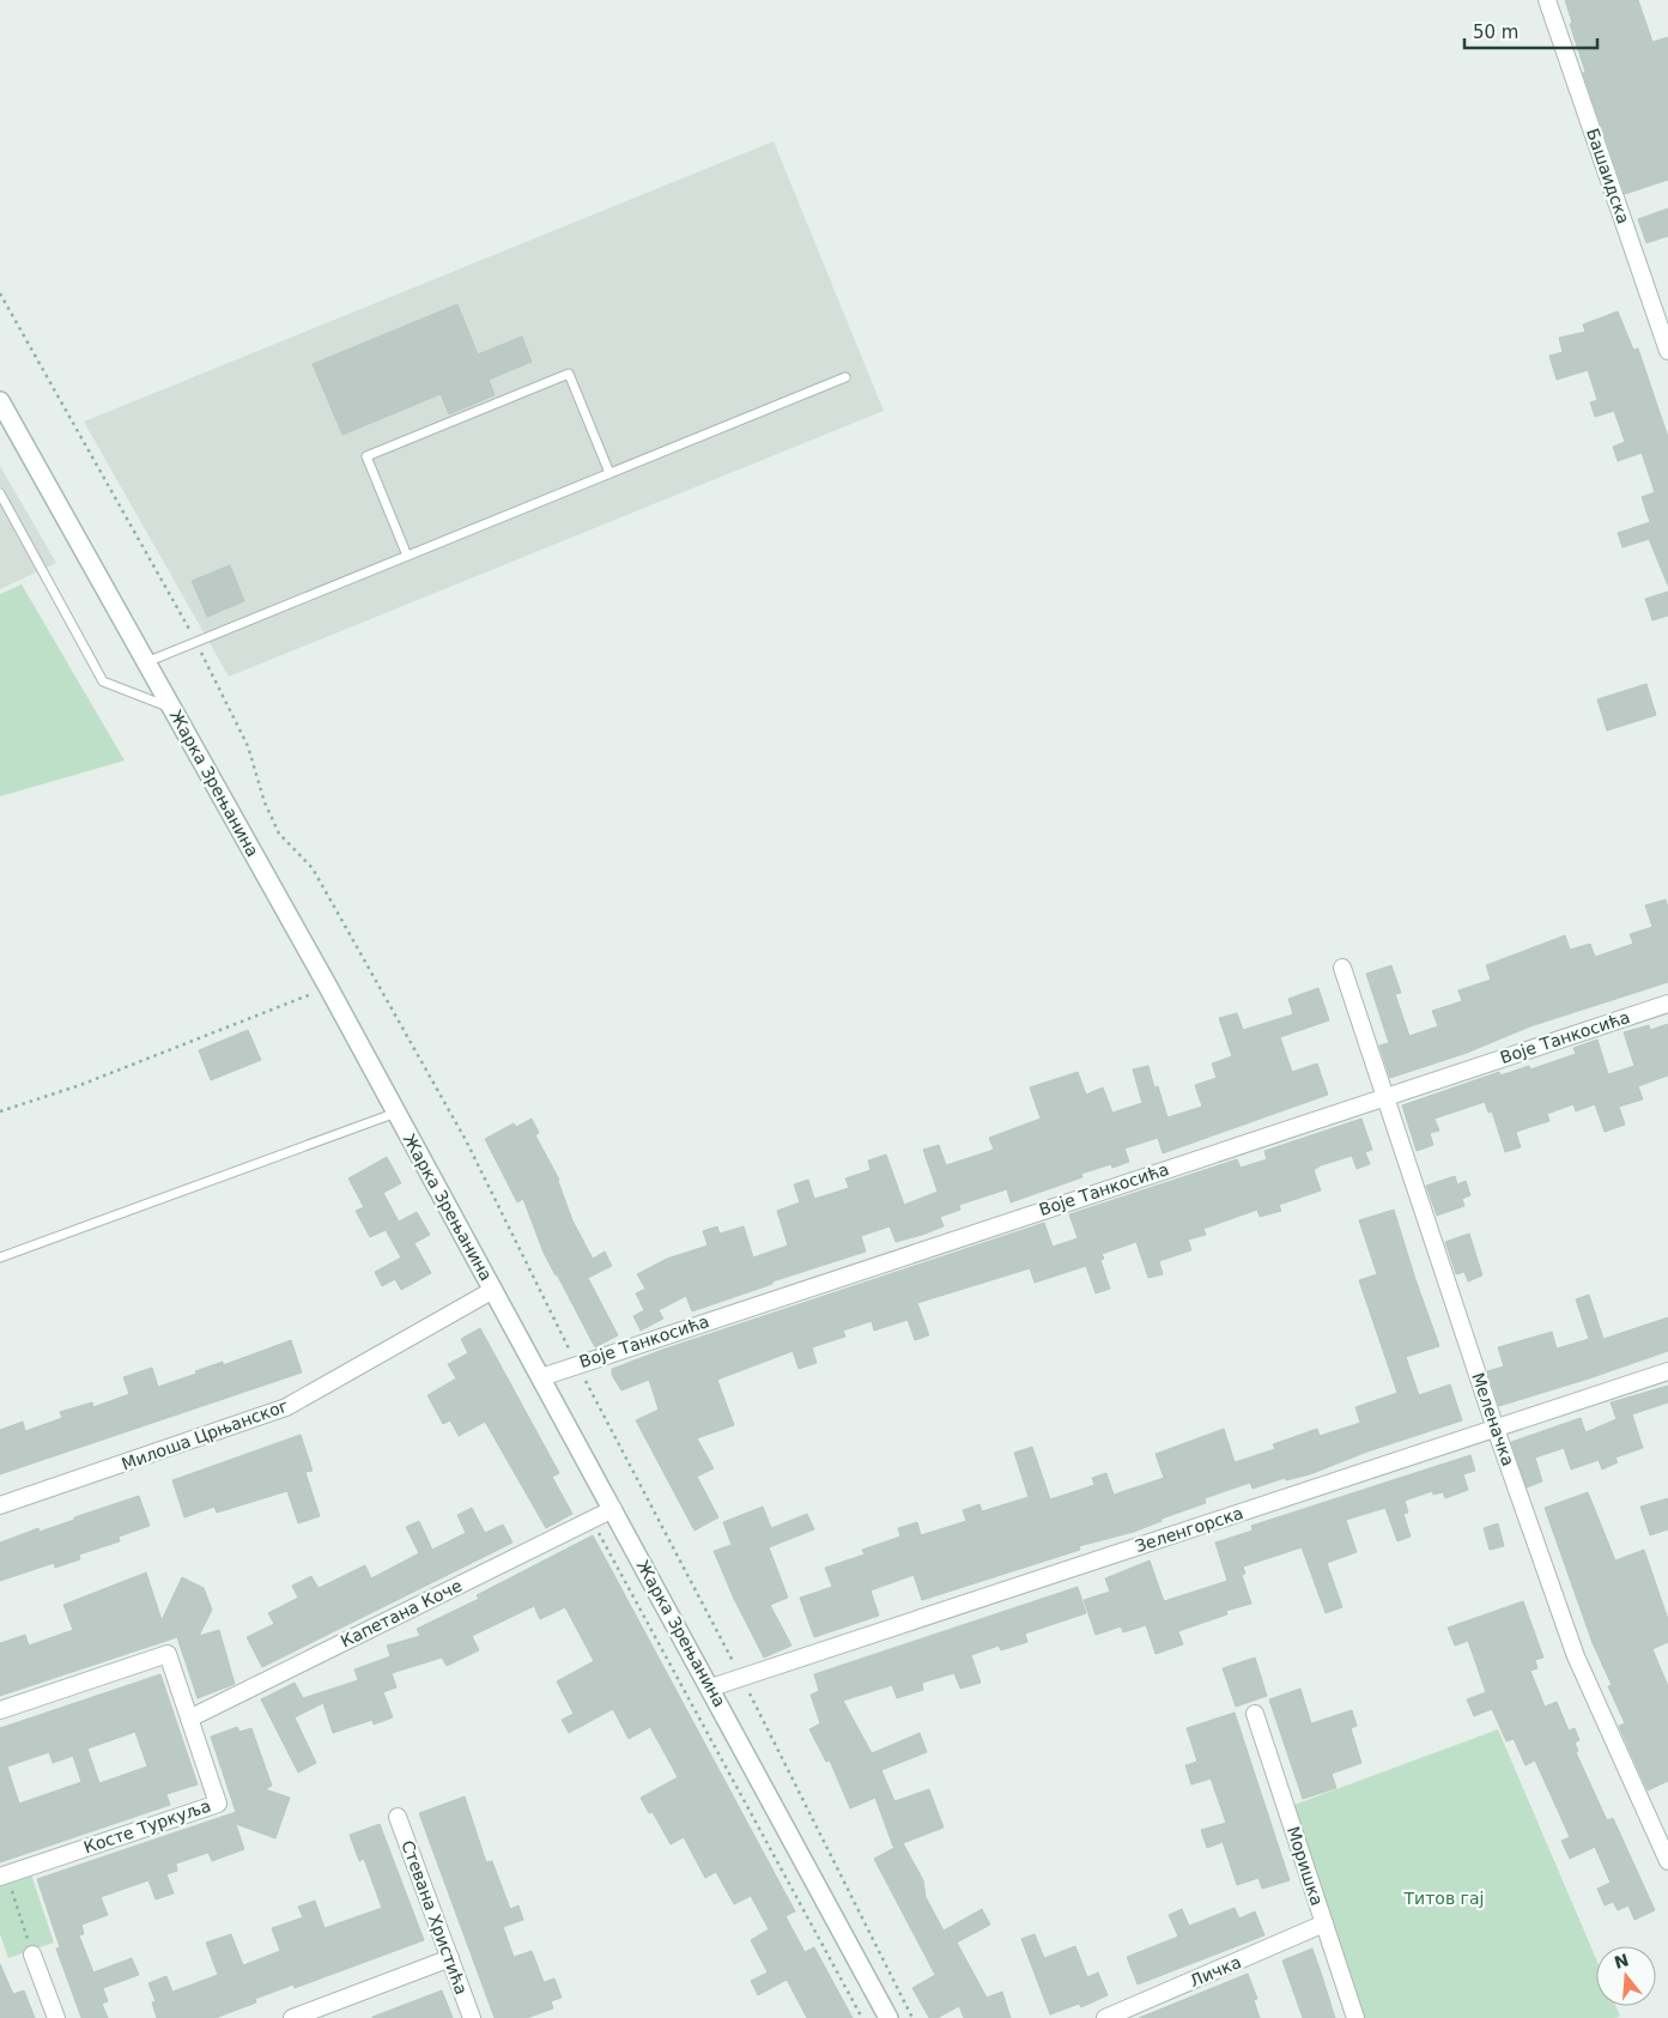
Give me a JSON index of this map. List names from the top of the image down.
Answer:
{
  "streets": {
    "main road": ["Жарка Зрењанина"],
    "street": [
      "Башаидска",
      "Воје Танкосића",
      "Меленачка",
      "Милоша Црњанског",
      "Зеленгорска",
      "Капетана Коче",
      "Косте Туркуља",
      "Моришка",
      "Стевана Христића",
      "Личка"
    ]
  },
  "crossings": [
    ["Жарка Зрењанина", "Воје Танкосића"],
    ["Жарка Зрењанина", "Милоша Црњанског"],
    ["Жарка Зрењанина", "Зеленгорска"],
    ["Жарка Зрењанина", "Капетана Коче"],
    ["Воје Танкосића", "Меленачка"],
    ["Меленачка", "Зеленгорска"],
    ["Капетана Коче", "Косте Туркуља"],
    ["Моришка", "Личка"]
  ],
  "parks": ["Титов гај"],
  "scale_bar": "50 m",
  "north": "top"
}
